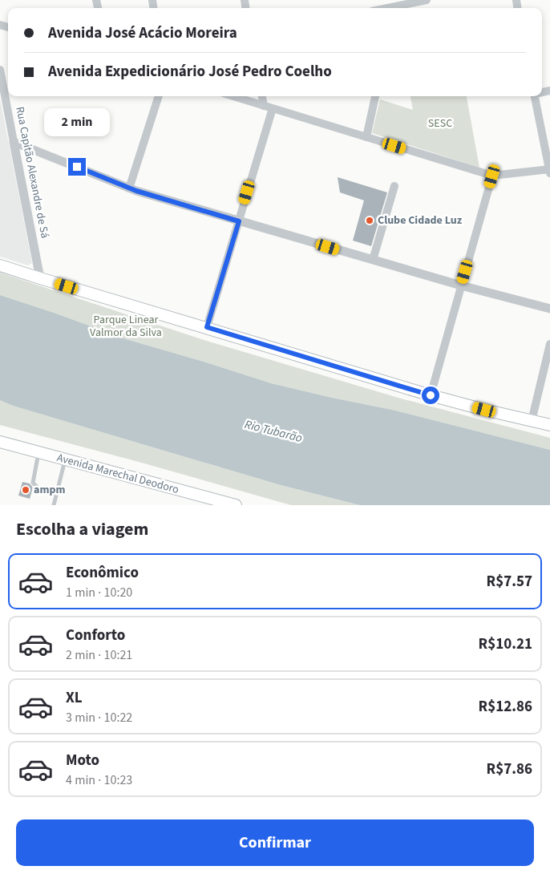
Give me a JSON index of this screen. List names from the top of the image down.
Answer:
{
  "streets": {
    "main road": ["Avenida Marechal Deodoro"],
    "street": ["Rua Capitão Alexandre de Sá"]
  },
  "water": ["Rio Tubarão"],
  "parks": ["SESC", "Parque Linear Valmor da Silva"],
  "places": ["Clube Cidade Luz", "ampm"],
  "page": {
    "banner": ["Avenida José Acácio Moreira", "Avenida Expedicionário José Pedro Coelho"],
    "bubble": "2 min",
    "heading": "Escolha a viagem",
    "list": [
      {
        "name": "Econômico",
        "note": "1 min · 10:20",
        "value": "R$7.57"
      },
      {
        "name": "Conforto",
        "note": "2 min · 10:21",
        "value": "R$10.21"
      },
      {
        "name": "XL",
        "note": "3 min · 10:22",
        "value": "R$12.86"
      },
      {
        "name": "Moto",
        "note": "4 min · 10:23",
        "value": "R$7.86"
      }
    ],
    "buttons": "Confirmar"
  }
}
